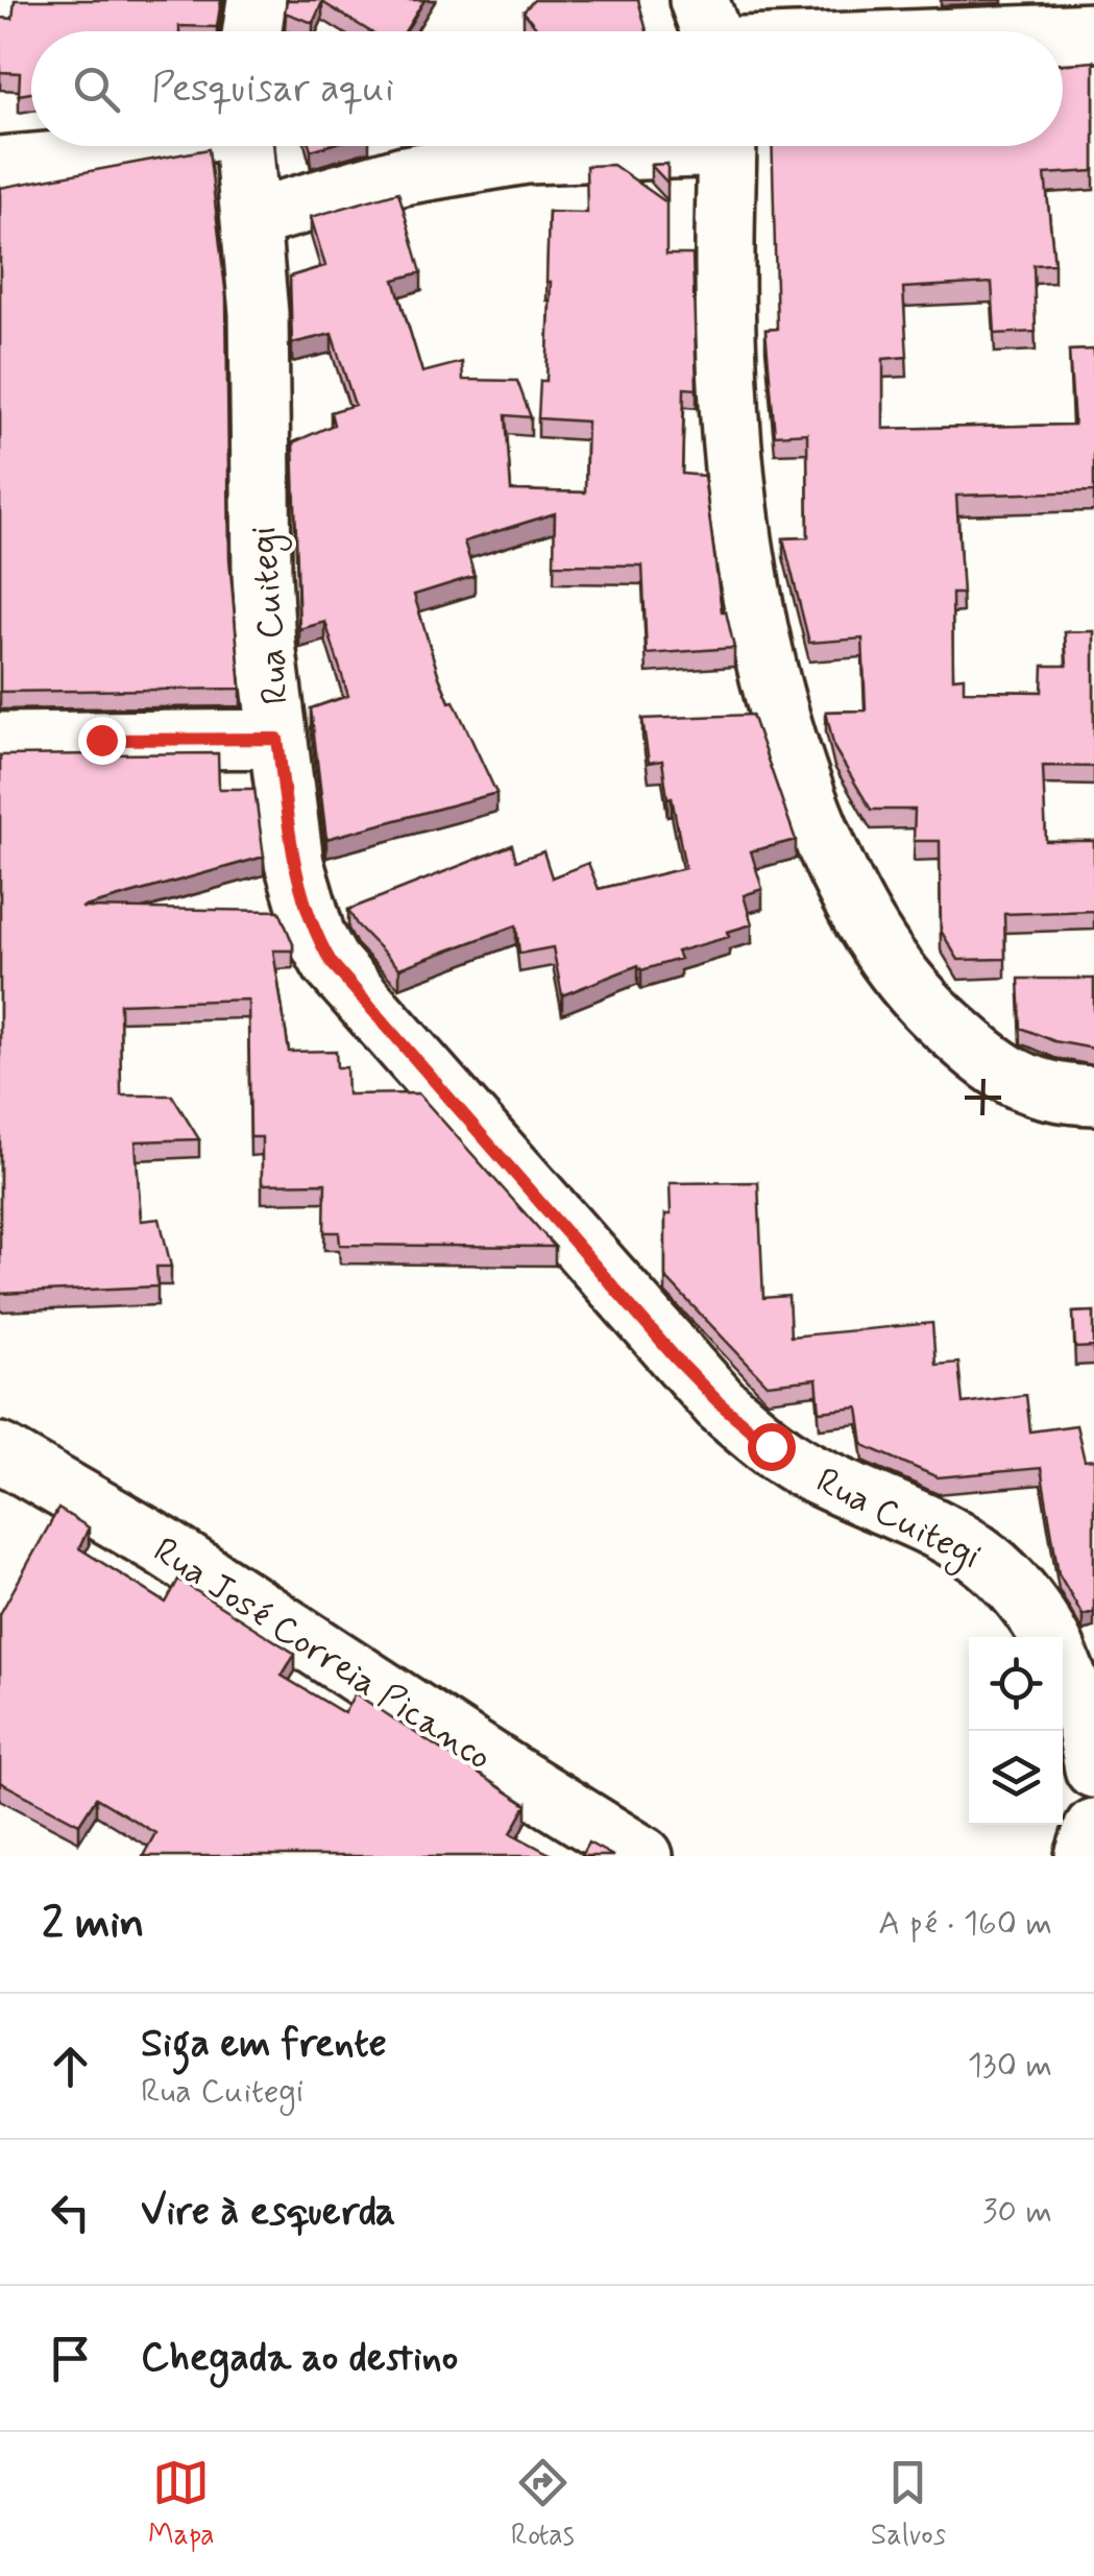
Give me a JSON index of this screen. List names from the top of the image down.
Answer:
{
  "streets": {
    "street": ["Rua Cuitegi", "Rua José Correia Picanco"]
  },
  "page": {
    "search": "Pesquisar aqui",
    "heading": ["2 min", "A pé · 160 m"],
    "list": [
      ["Siga em frente", "Rua Cuitegi", "130 m"],
      ["Vire à esquerda", "30 m"],
      "Chegada ao destino"
    ],
    "nav": ["Mapa", "Rotas", "Salvos"]
  }
}
